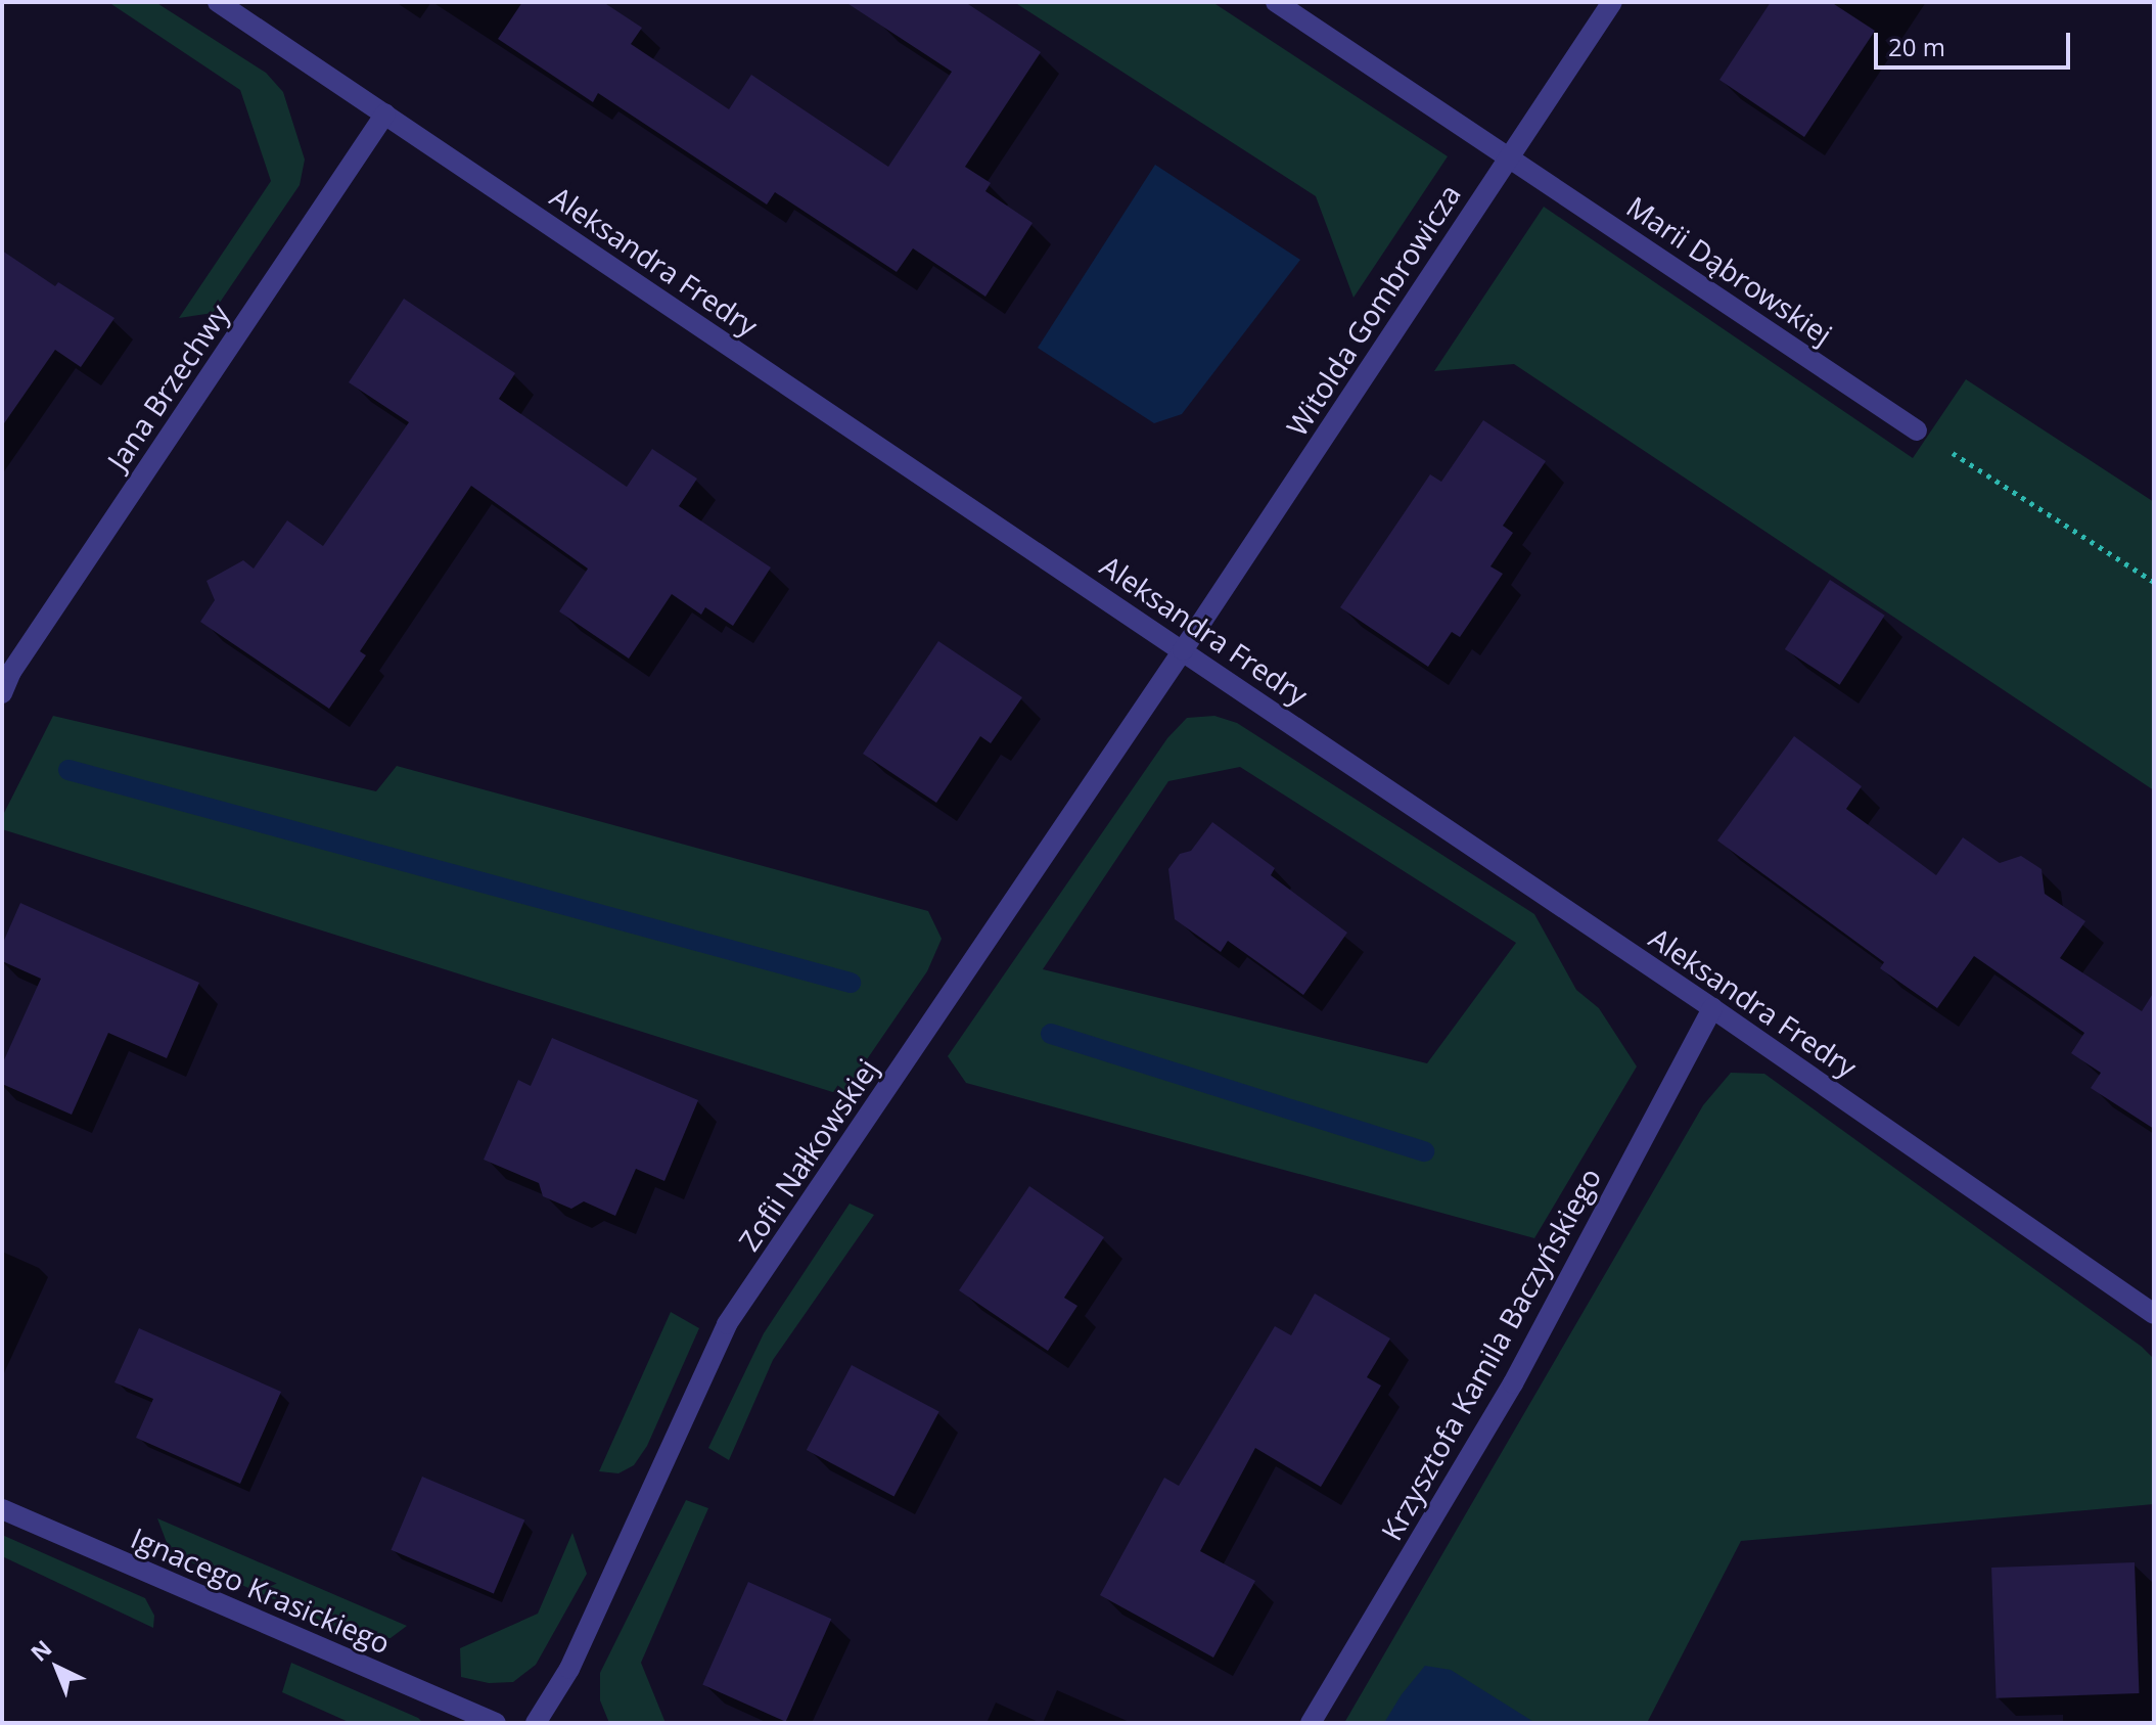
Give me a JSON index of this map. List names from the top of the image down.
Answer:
{
  "streets": {
    "street": [
      "Aleksandra Fredry",
      "Marii Dąbrowskiej",
      "Witolda Gombrowicza",
      "Jana Brzechwy",
      "Zofii Nałkowskiej",
      "Krzysztofa Kamila Baczyńskiego",
      "Ignacego Krasickiego"
    ]
  },
  "crossings": [
    ["Aleksandra Fredry", "Witolda Gombrowicza"],
    ["Aleksandra Fredry", "Jana Brzechwy"],
    ["Aleksandra Fredry", "Zofii Nałkowskiej"],
    ["Aleksandra Fredry", "Krzysztofa Kamila Baczyńskiego"],
    ["Marii Dąbrowskiej", "Witolda Gombrowicza"],
    ["Witolda Gombrowicza", "Zofii Nałkowskiej"]
  ],
  "scale_bar": "20 m",
  "north": "top left"
}
